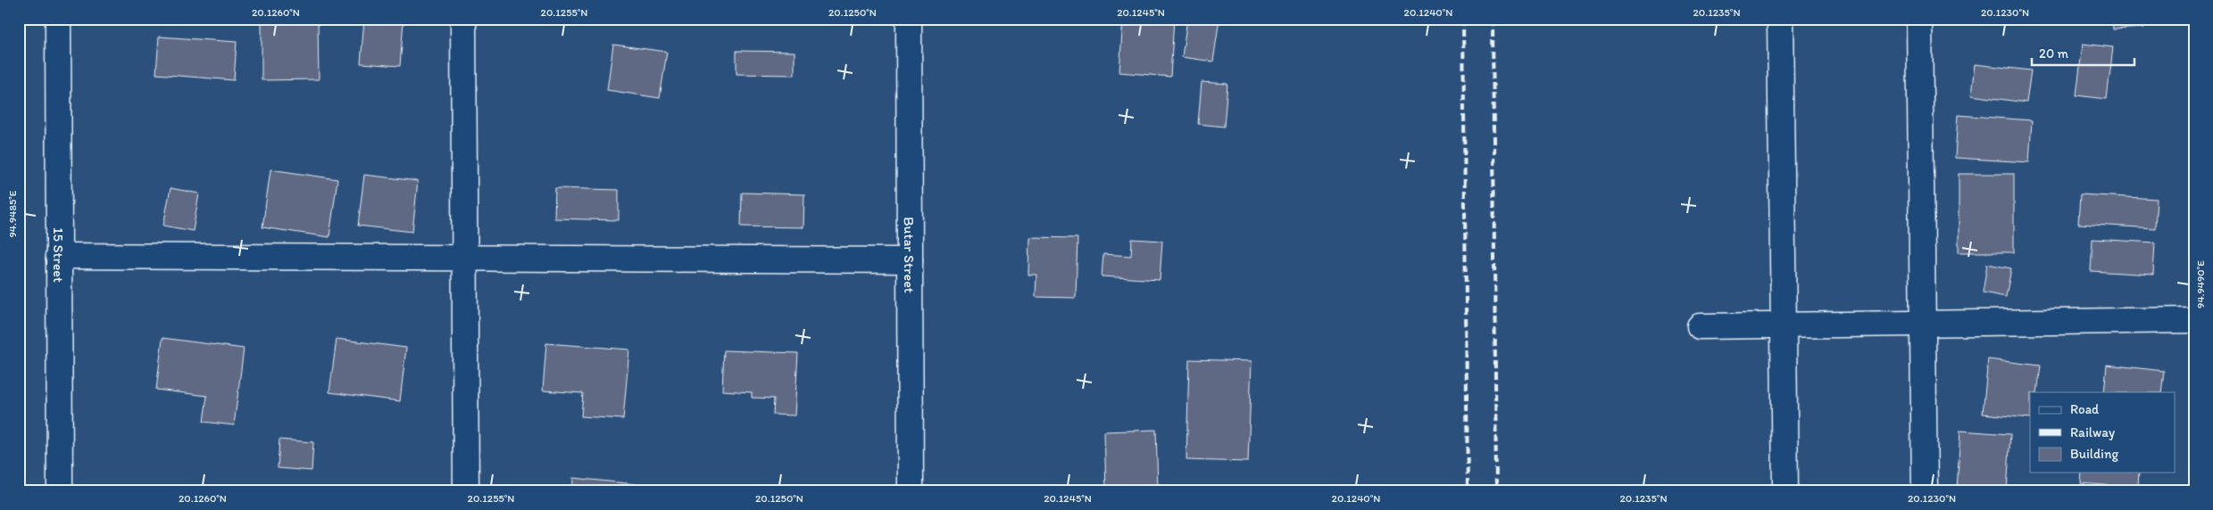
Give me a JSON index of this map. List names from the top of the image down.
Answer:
{
  "streets": {
    "street": ["15 Street", "Butar Street"]
  },
  "legend": ["Road", "Railway", "Building"],
  "scale_bar": "20 m",
  "coordinates": [
    "20.1260°N",
    "20.1255°N",
    "20.1250°N",
    "20.1245°N",
    "20.1240°N",
    "20.1235°N",
    "20.1230°N",
    "94.9485°E",
    "94.9490°E"
  ]
}
